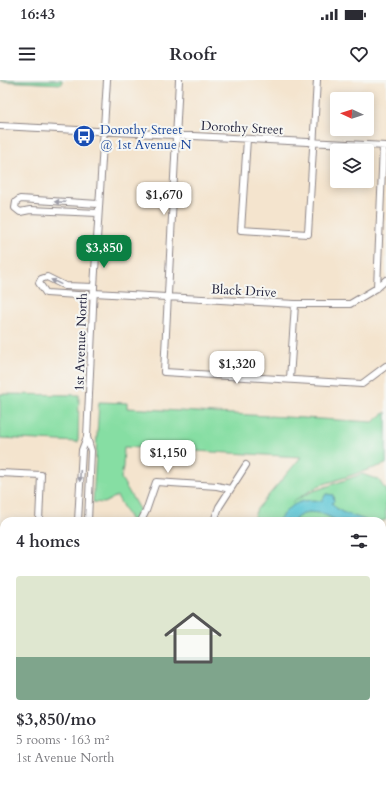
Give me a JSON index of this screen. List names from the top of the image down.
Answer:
{
  "streets": {
    "street": ["Dorothy Street", "Black Drive", "1st Avenue North"]
  },
  "crossings": [
    ["Dorothy Street", "1st Avenue North"],
    ["Black Drive", "1st Avenue North"]
  ],
  "places": {
    "bus stop": ["Dorothy Street @ 1st Avenue N"]
  },
  "north": "left",
  "page": {
    "status": "16:43",
    "header": "Roofr",
    "price": [
      "$1,670",
      "$3,850",
      "$1,320",
      "$1,150"
    ],
    "heading": "4 homes",
    "list": [
      {
        "name": "$3,850/mo",
        "note": "5 rooms · 163 m² · 1st Avenue North"
      }
    ]
  }
}
